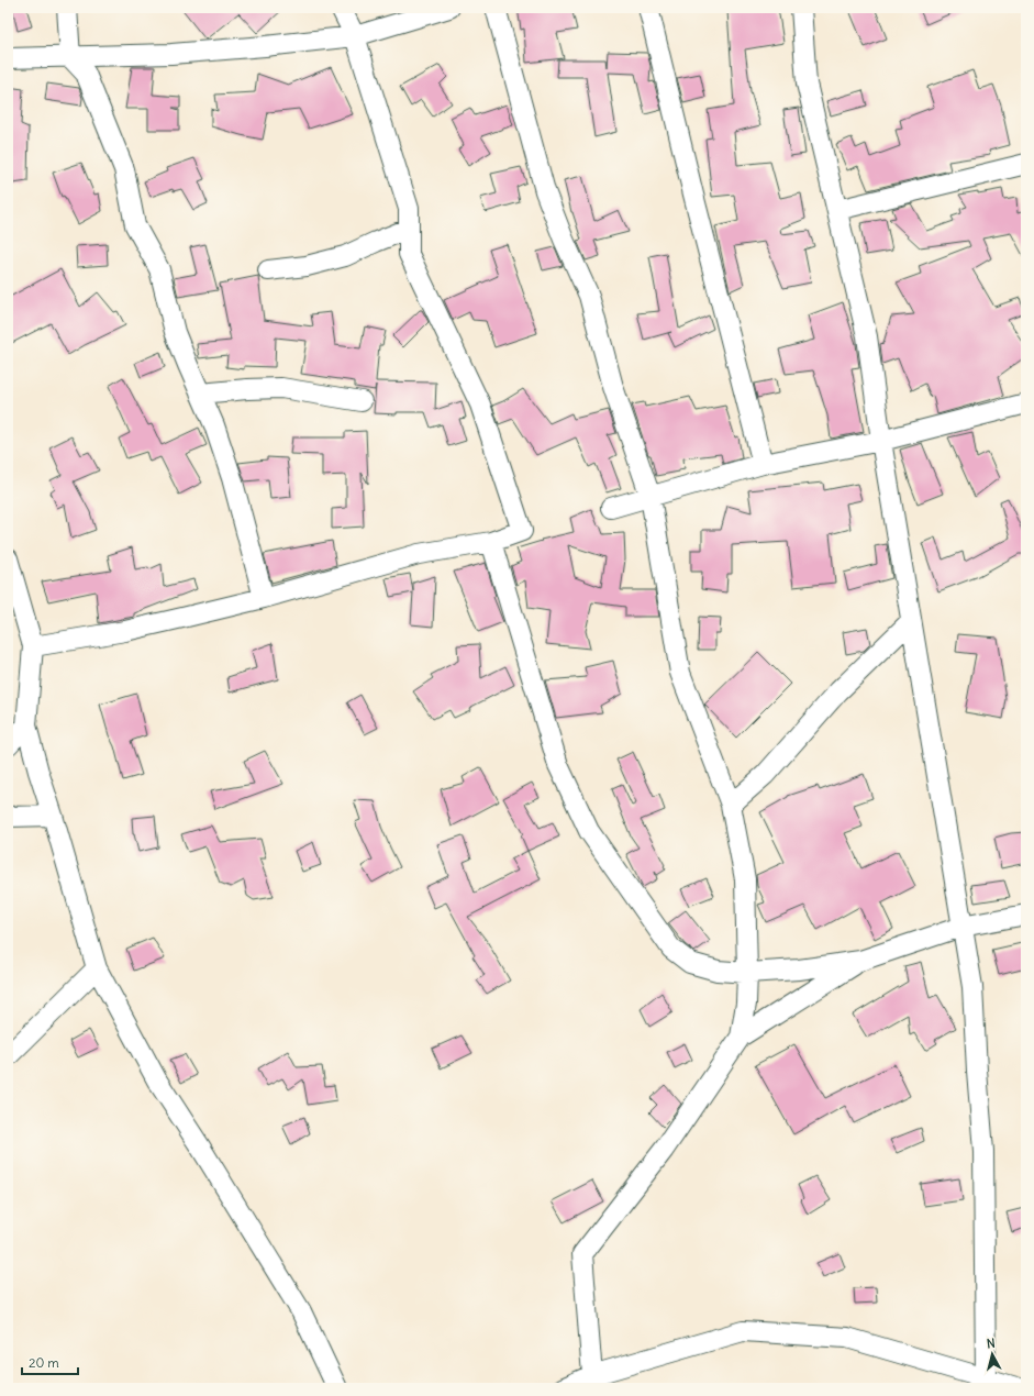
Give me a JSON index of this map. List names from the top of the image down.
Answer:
{
  "scale_bar": "20 m",
  "north": "top"
}
